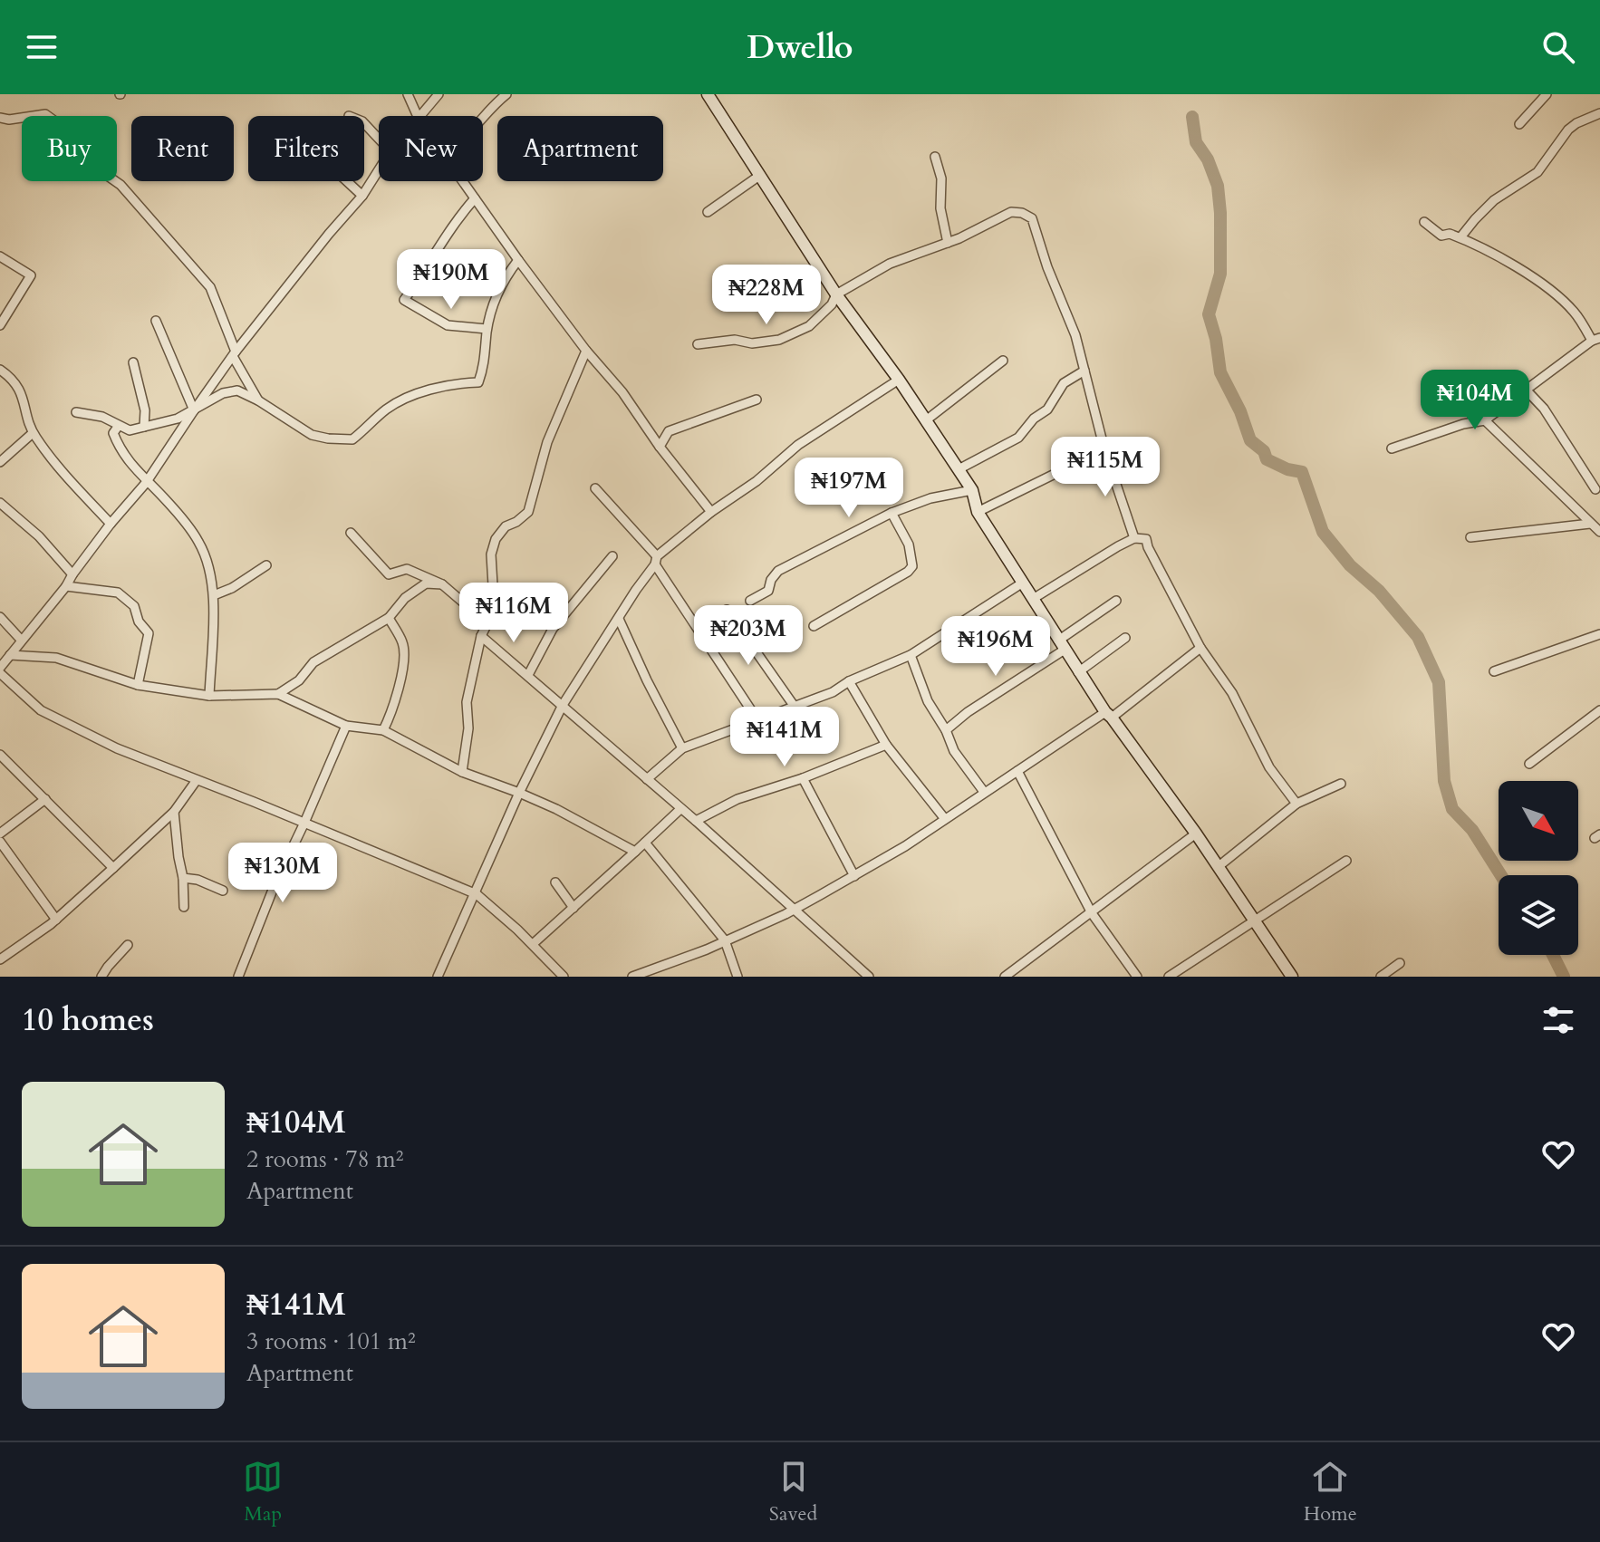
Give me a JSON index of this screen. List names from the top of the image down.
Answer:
{
  "north": "bottom right",
  "page": {
    "header": "Dwello",
    "chip": [
      "Buy",
      "Rent",
      "Filters",
      "New",
      "Apartment"
    ],
    "price": [
      "₦190M",
      "₦228M",
      "₦104M",
      "₦115M",
      "₦197M",
      "₦116M",
      "₦203M",
      "₦196M",
      "₦141M",
      "₦130M"
    ],
    "heading": "10 homes",
    "list": [
      {
        "name": "₦104M",
        "note": "2 rooms · 78 m² · Apartment"
      },
      {
        "name": "₦141M",
        "note": "3 rooms · 101 m² · Apartment"
      }
    ],
    "tabs": ["Map", "Saved", "Home"]
  }
}
